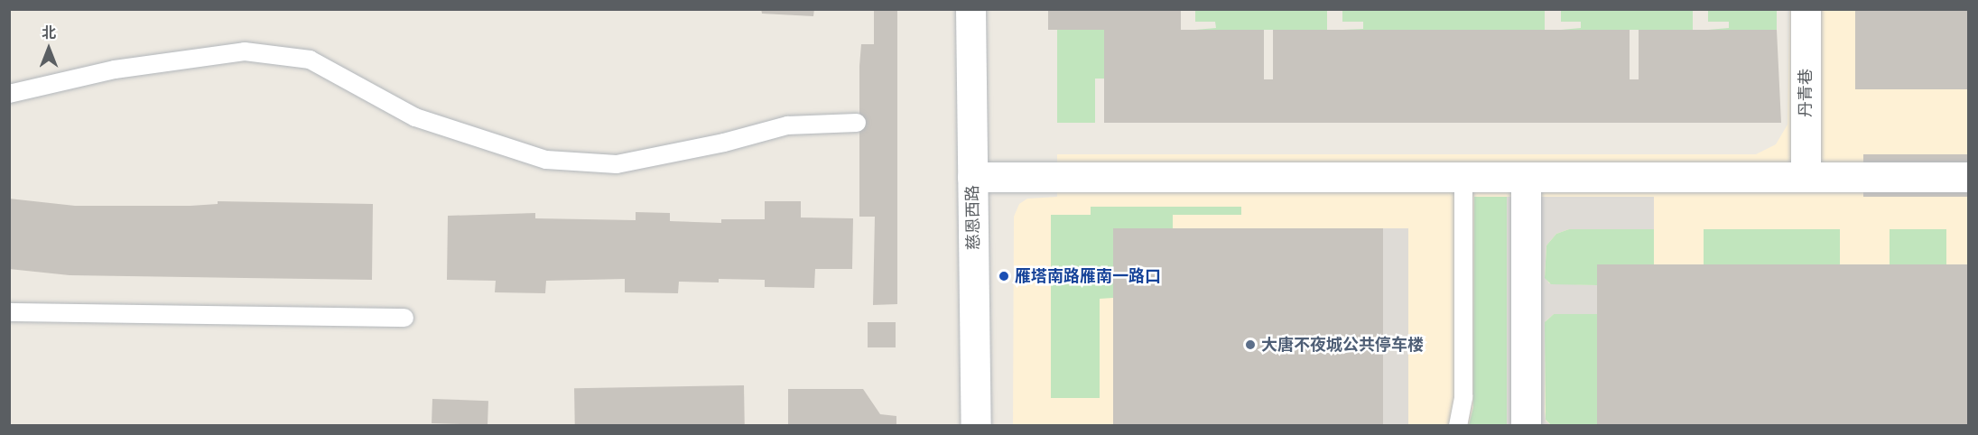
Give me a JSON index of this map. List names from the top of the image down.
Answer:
{
  "streets": {
    "street": ["丹青巷", "慈恩西路"]
  },
  "places": ["雁塔南路雁南一路口", "大唐不夜城公共停车楼"],
  "north": "top"
}
